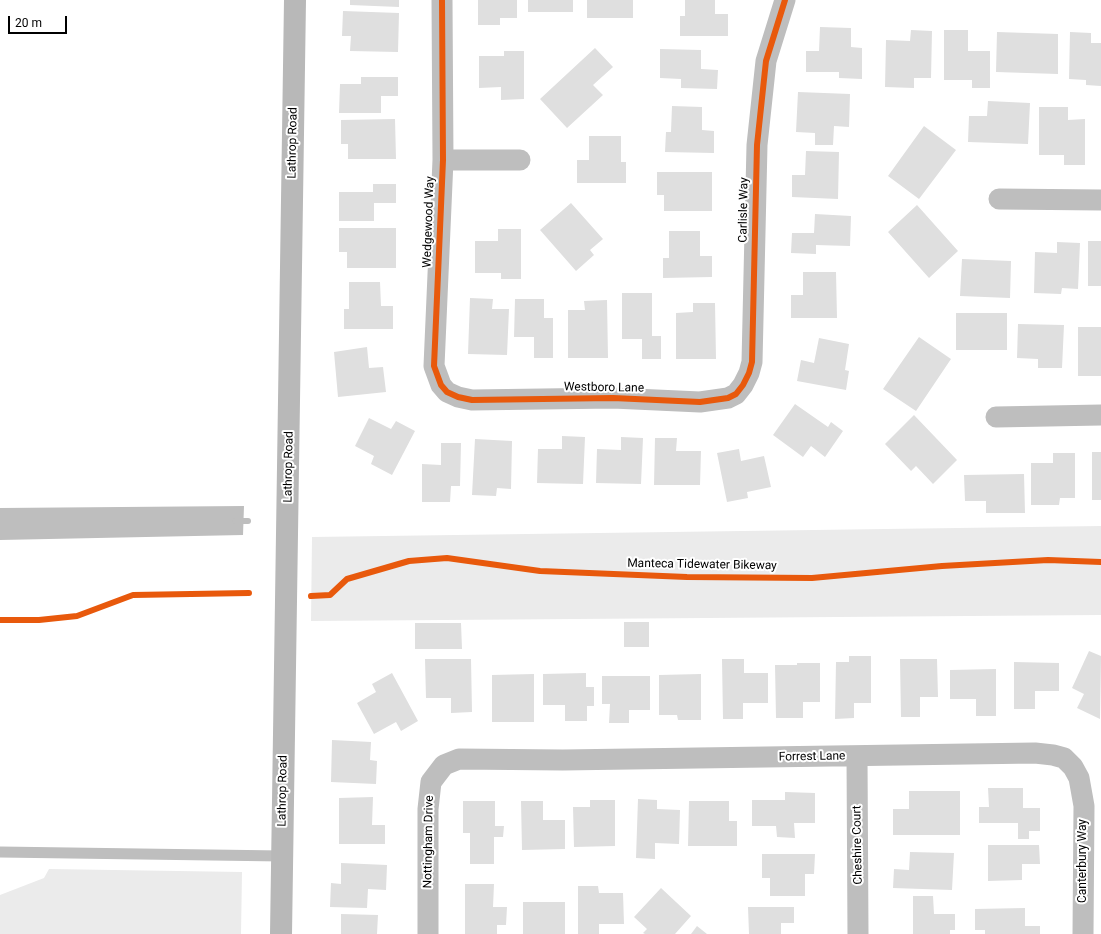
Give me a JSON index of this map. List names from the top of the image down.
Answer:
{
  "streets": {
    "main road": ["Lathrop Road"],
    "street": [
      "Carlisle Way",
      "Wedgewood Way",
      "Westboro Lane",
      "Forrest Lane",
      "Nottingham Drive",
      "Cheshire Court",
      "Canterbury Way"
    ],
    "cycle path": ["Manteca Tidewater Bikeway"]
  },
  "crossings": [
    ["Carlisle Way", "Westboro Lane"],
    ["Wedgewood Way", "Westboro Lane"],
    ["Forrest Lane", "Nottingham Drive"],
    ["Forrest Lane", "Cheshire Court"],
    ["Forrest Lane", "Canterbury Way"]
  ],
  "scale_bar": "20 m"
}
